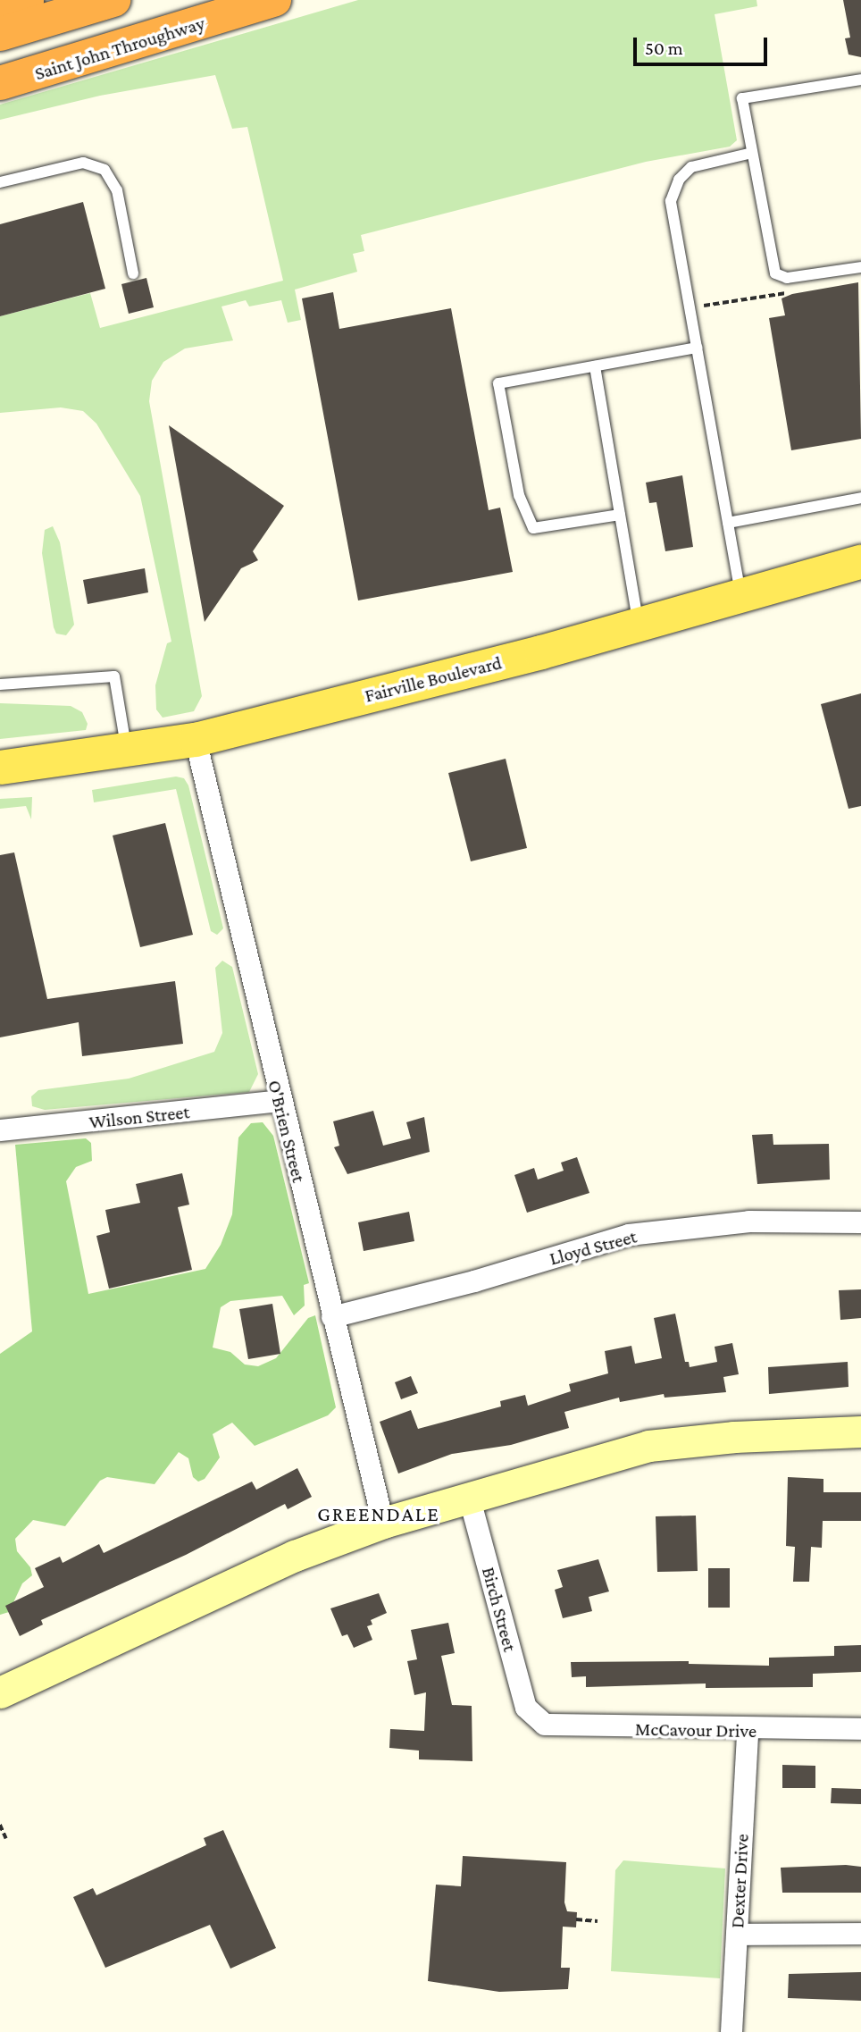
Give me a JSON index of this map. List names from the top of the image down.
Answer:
{
  "streets": {
    "highway": ["Saint John Throughway"],
    "main road": ["Fairville Boulevard"],
    "street": [
      "Wilson Street",
      "O'Brien Street",
      "Lloyd Street",
      "Birch Street",
      "McCavour Drive",
      "Dexter Drive"
    ]
  },
  "crossings": [
    ["Fairville Boulevard", "O'Brien Street"],
    ["Wilson Street", "O'Brien Street"],
    ["O'Brien Street", "Lloyd Street"],
    ["Birch Street", "McCavour Drive"],
    ["McCavour Drive", "Dexter Drive"]
  ],
  "districts": ["GREENDALE"],
  "scale_bar": "50 m"
}
